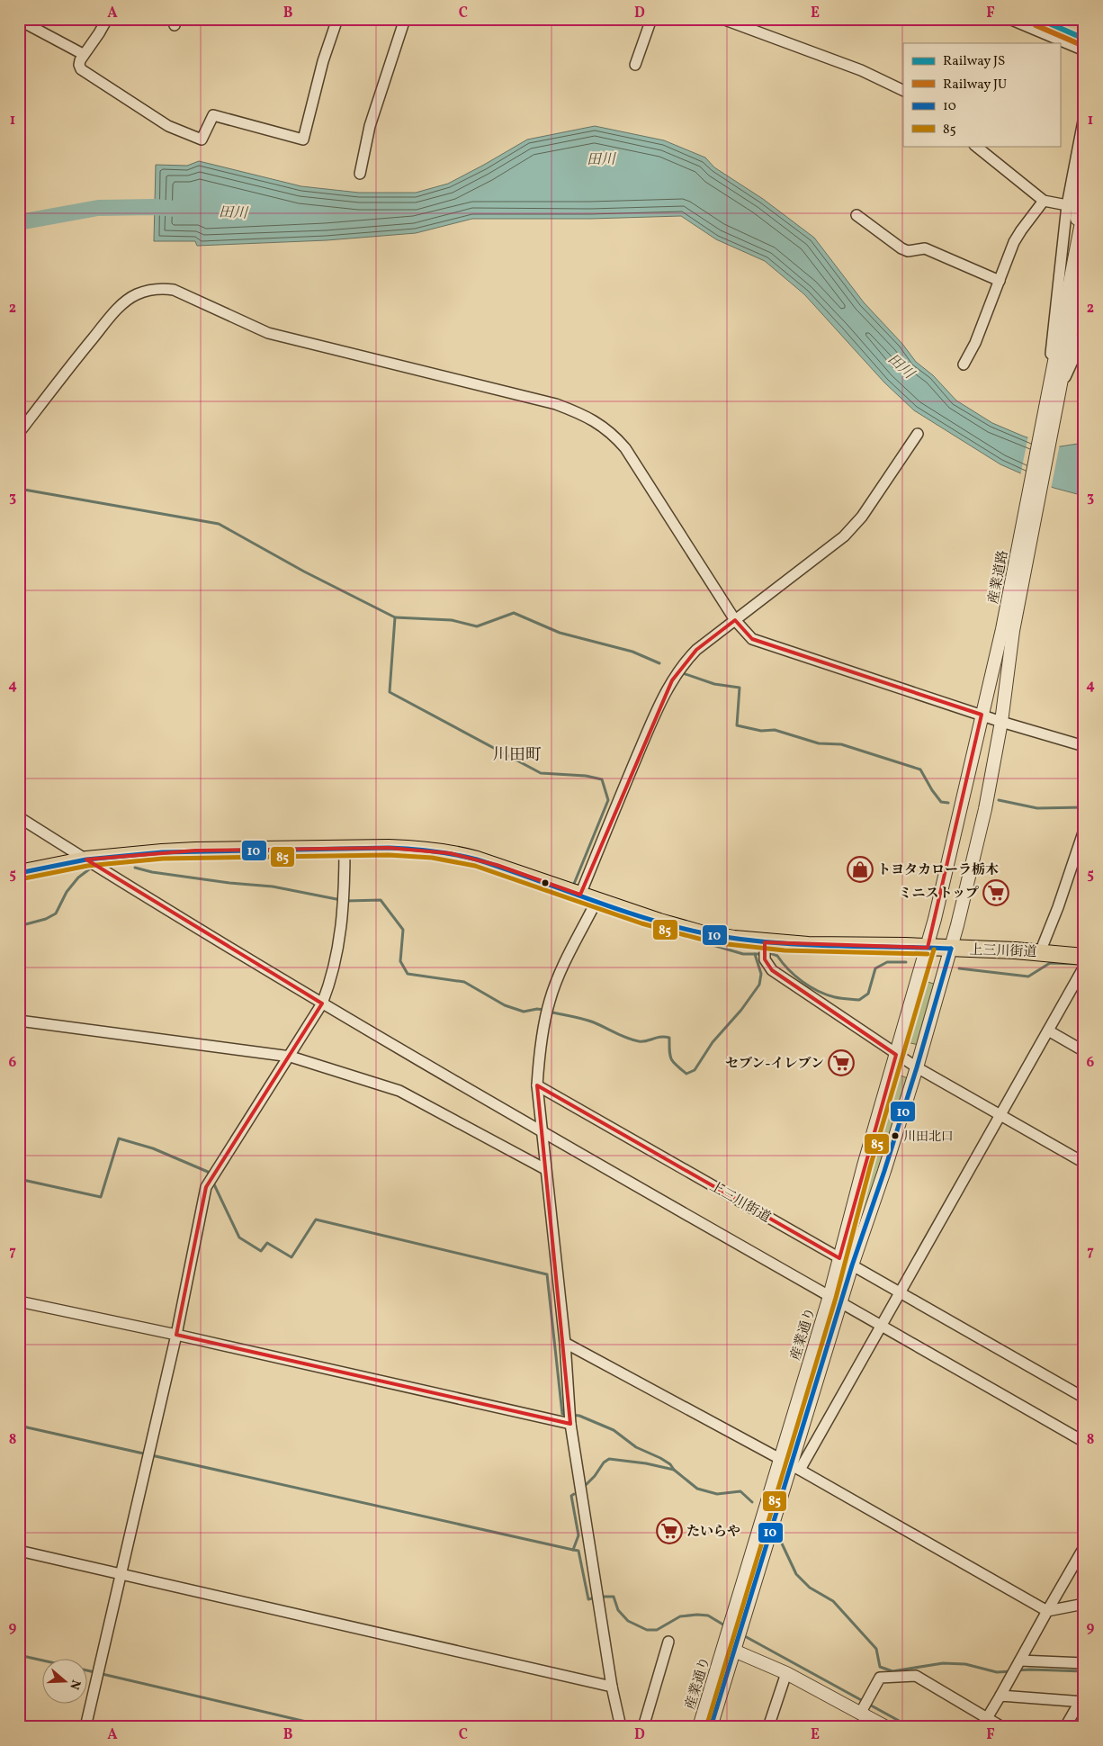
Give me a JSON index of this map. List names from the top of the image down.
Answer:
{
  "streets": {
    "main road": ["上三川街道"],
    "street": ["産業道路", "産業通り"]
  },
  "crossings": [
    ["産業道路", "上三川街道"],
    ["産業道路", "産業通り"],
    ["上三川街道", "産業通り"]
  ],
  "districts": ["川田町"],
  "water": ["田川"],
  "places": {
    "shop": ["トヨタカローラ栃木"],
    "supermarket": ["ミニストップ", "セブン-イレブン", "たいらや"],
    "other": ["川田北口"]
  },
  "lines": [
    "rail line JS",
    "rail line JU",
    "transit line 10",
    "transit line 85"
  ],
  "legend": [
    "Railway JS",
    "Railway JU",
    "10",
    "85"
  ],
  "north": "right",
  "grid": {
    "columns": [
      "A",
      "B",
      "C",
      "D",
      "E",
      "F"
    ],
    "rows": [
      "1",
      "2",
      "3",
      "4",
      "5",
      "6",
      "7",
      "8",
      "9"
    ]
  }
}
